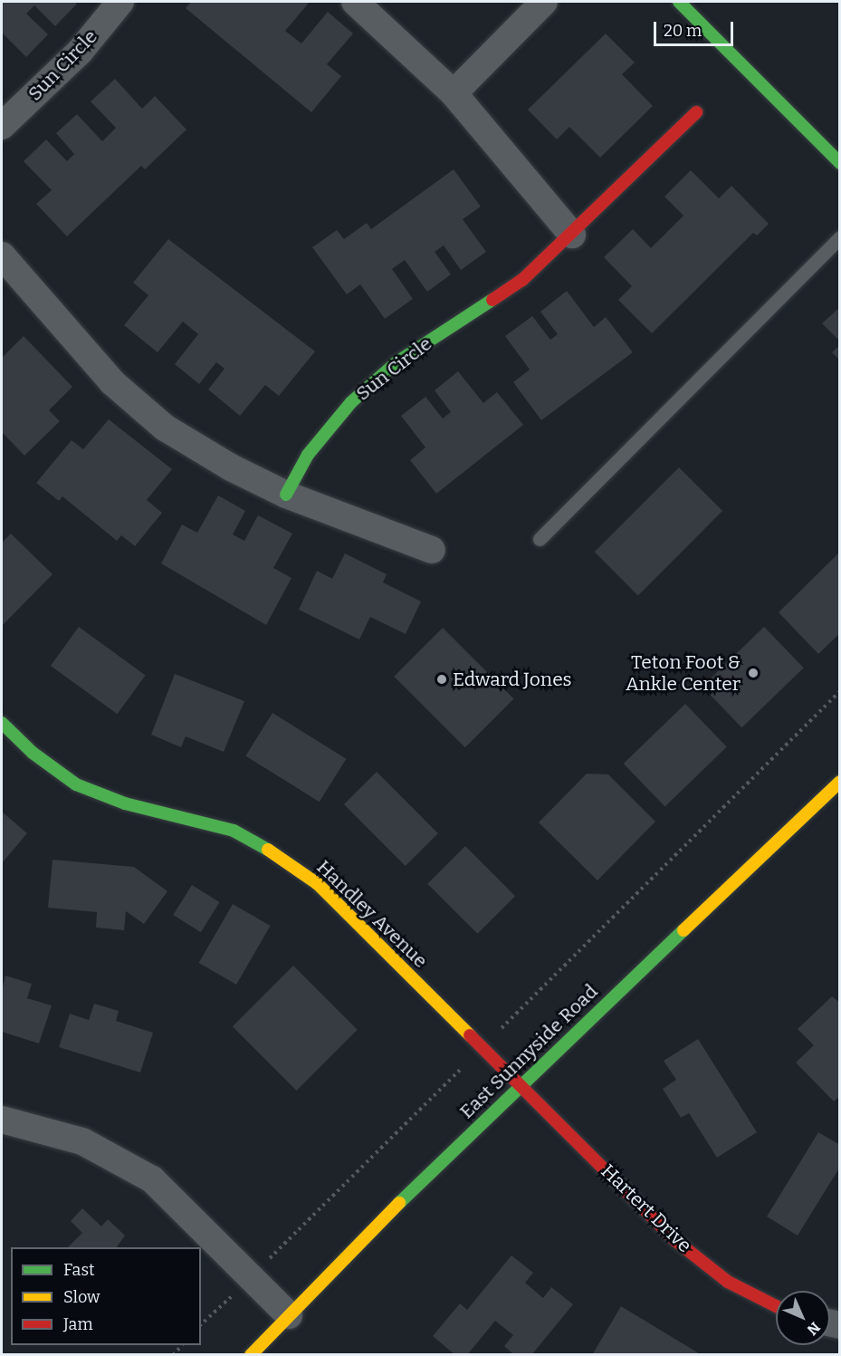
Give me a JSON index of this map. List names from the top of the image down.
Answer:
{
  "streets": {
    "street": [
      "Sun Circle",
      "Handley Avenue",
      "East Sunnyside Road",
      "Hartert Drive"
    ]
  },
  "crossings": [
    ["Handley Avenue", "East Sunnyside Road"],
    ["Handley Avenue", "Hartert Drive"],
    ["East Sunnyside Road", "Hartert Drive"]
  ],
  "places": ["Teton Foot & Ankle Center", "Edward Jones"],
  "legend": ["Fast", "Slow", "Jam"],
  "scale_bar": "20 m",
  "north": "bottom right"
}
